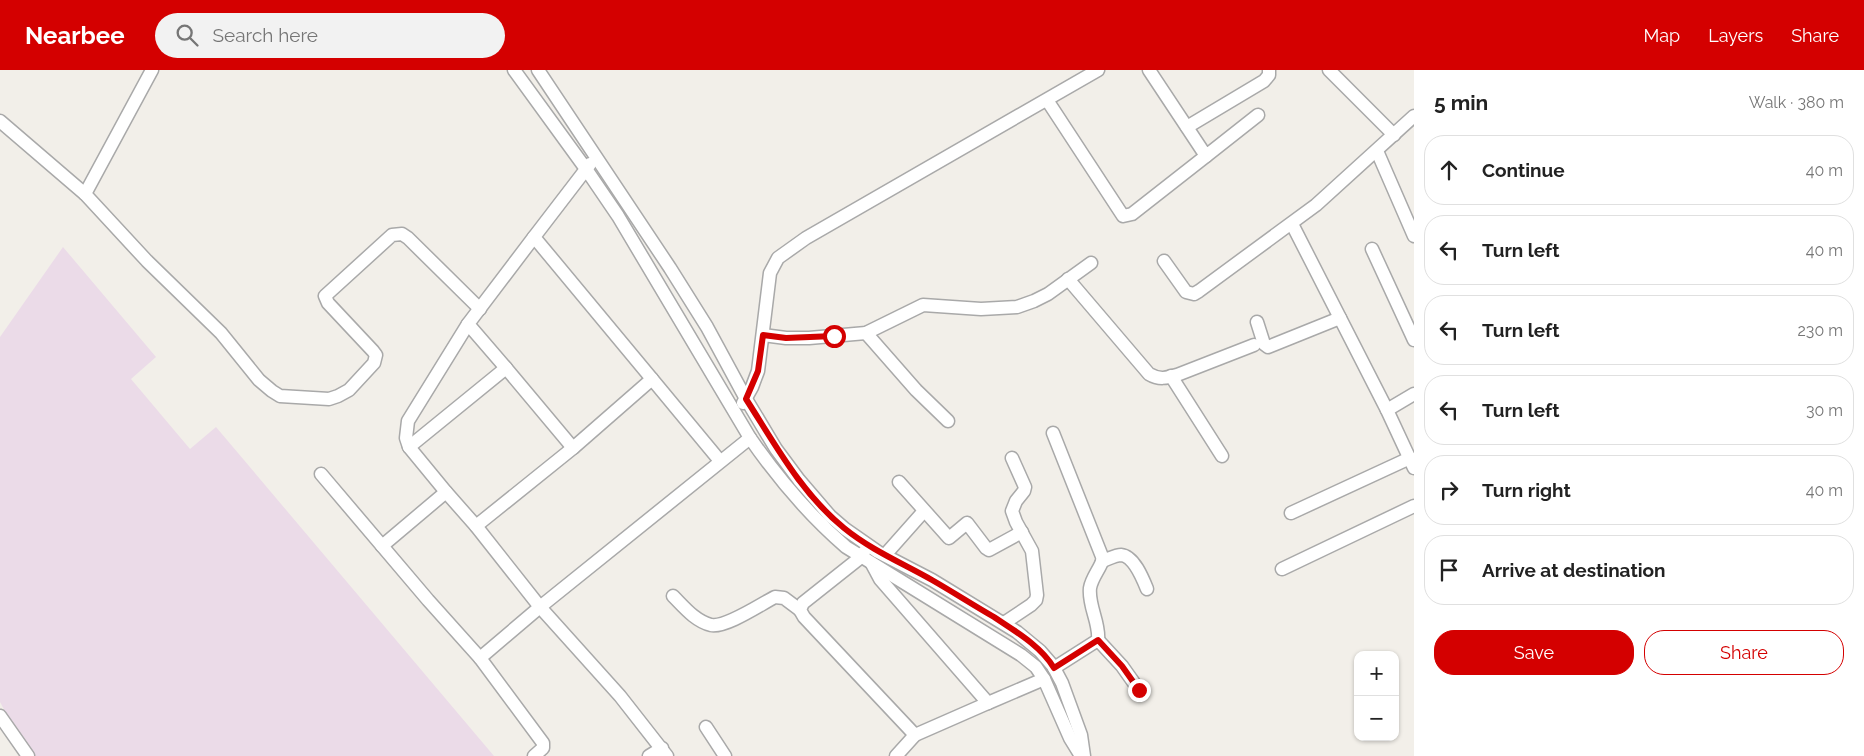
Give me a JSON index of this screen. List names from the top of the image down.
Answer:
{
  "page": {
    "header": "Nearbee",
    "search": "Search here",
    "nav": ["Map", "Layers", "Share"],
    "heading": ["5 min", "Walk · 380 m"],
    "list": [
      ["Continue", "40 m"],
      ["Turn left", "40 m"],
      ["Turn left", "230 m"],
      ["Turn left", "30 m"],
      ["Turn right", "40 m"],
      "Arrive at destination"
    ],
    "buttons": ["Save", "Share"],
    "map_buttons": ["+", "−"]
  }
}
